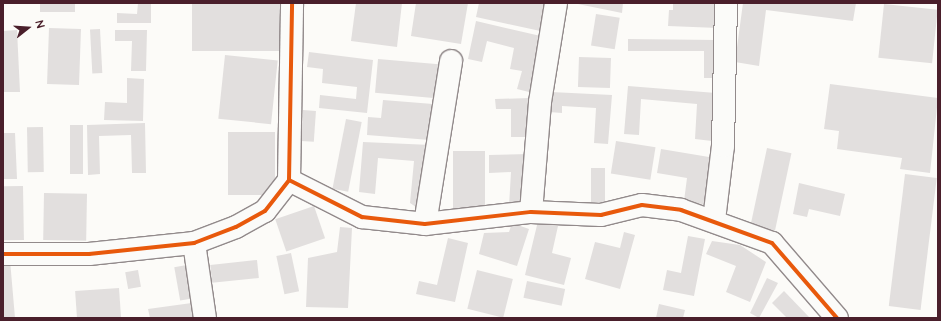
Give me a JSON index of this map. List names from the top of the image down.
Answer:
{
  "north": "right"
}
